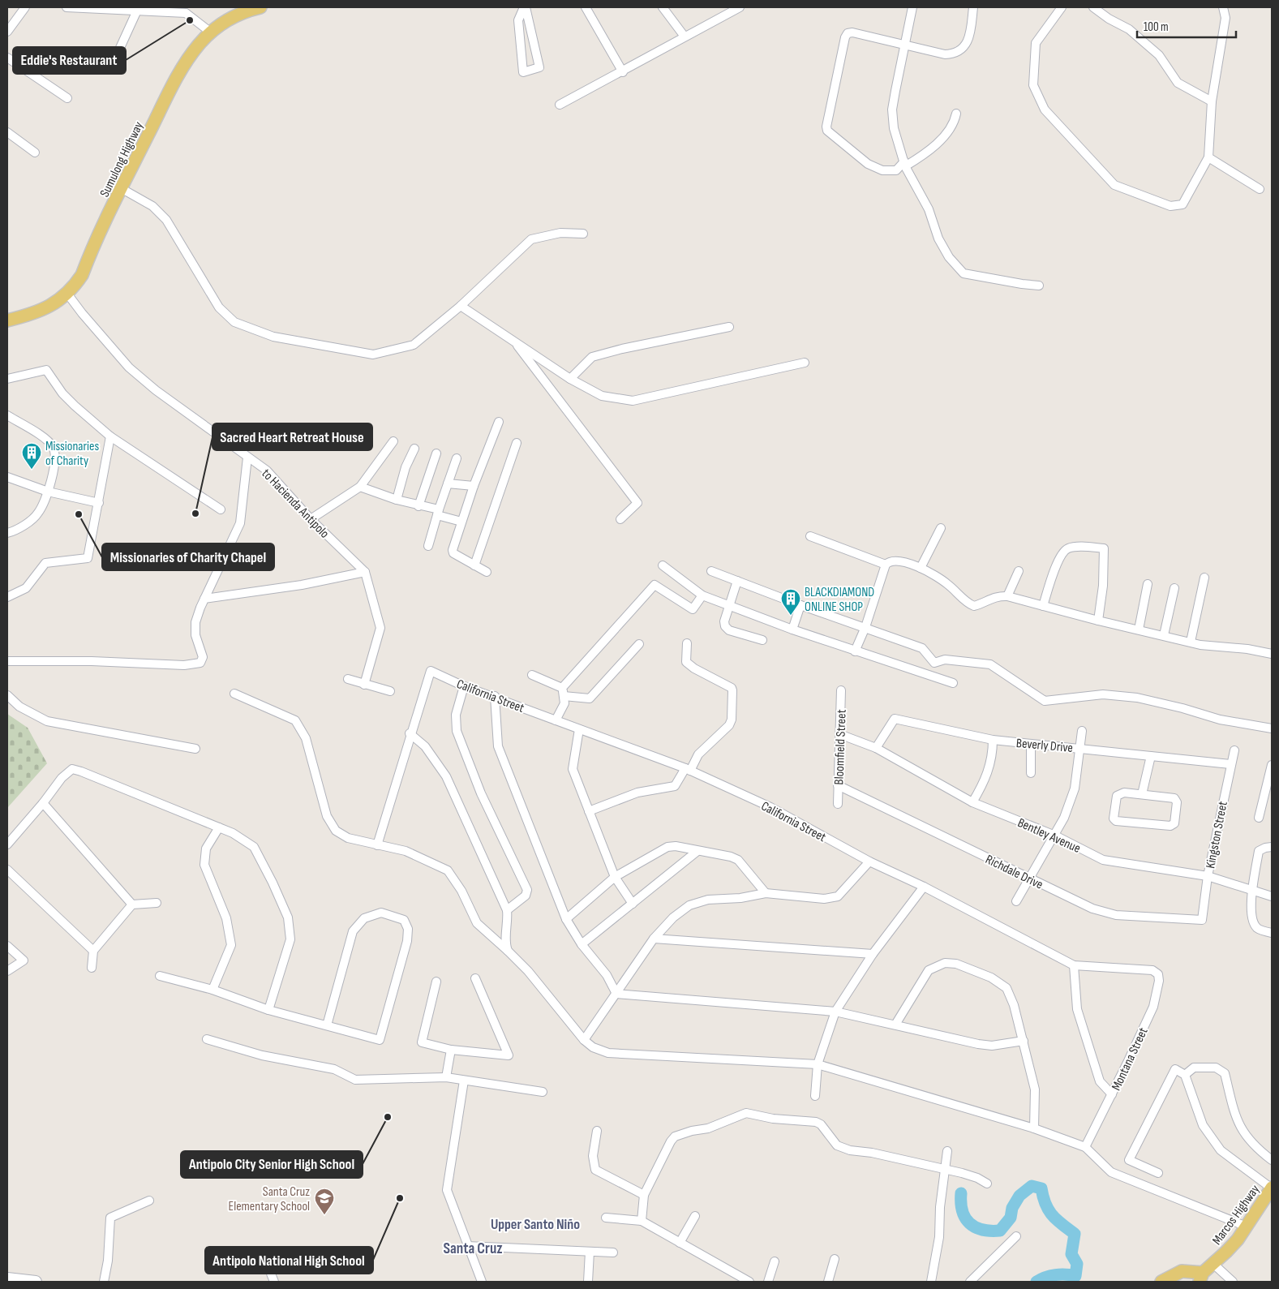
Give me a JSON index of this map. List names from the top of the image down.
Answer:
{
  "streets": {
    "main road": ["Sumulong Highway", "Marcos Highway"],
    "street": [
      "to Hacienda Antipolo",
      "California Street",
      "Beverly Drive",
      "Bloomfield Street",
      "Bentley Avenue",
      "Kingston Street",
      "Richdale Drive",
      "Montana Street"
    ]
  },
  "crossings": [
    ["Sumulong Highway", "to Hacienda Antipolo"],
    ["California Street", "Montana Street"],
    ["Beverly Drive", "Bentley Avenue"],
    ["Beverly Drive", "Kingston Street"],
    ["Bloomfield Street", "Bentley Avenue"],
    ["Bloomfield Street", "Richdale Drive"],
    ["Bentley Avenue", "Kingston Street"],
    ["Kingston Street", "Richdale Drive"]
  ],
  "districts": ["Upper Santo Niño", "Santa Cruz"],
  "places": {
    "other": [
      "Eddie's Restaurant",
      "Sacred Heart Retreat House",
      "Missionaries of Charity Chapel",
      "Antipolo City Senior High School",
      "Antipolo National High School"
    ],
    "building": ["Missionaries of Charity", "BLACKDIAMOND ONLINE SHOP"],
    "school or university": ["Santa Cruz Elementary School"]
  },
  "scale_bar": "100 m"
}
